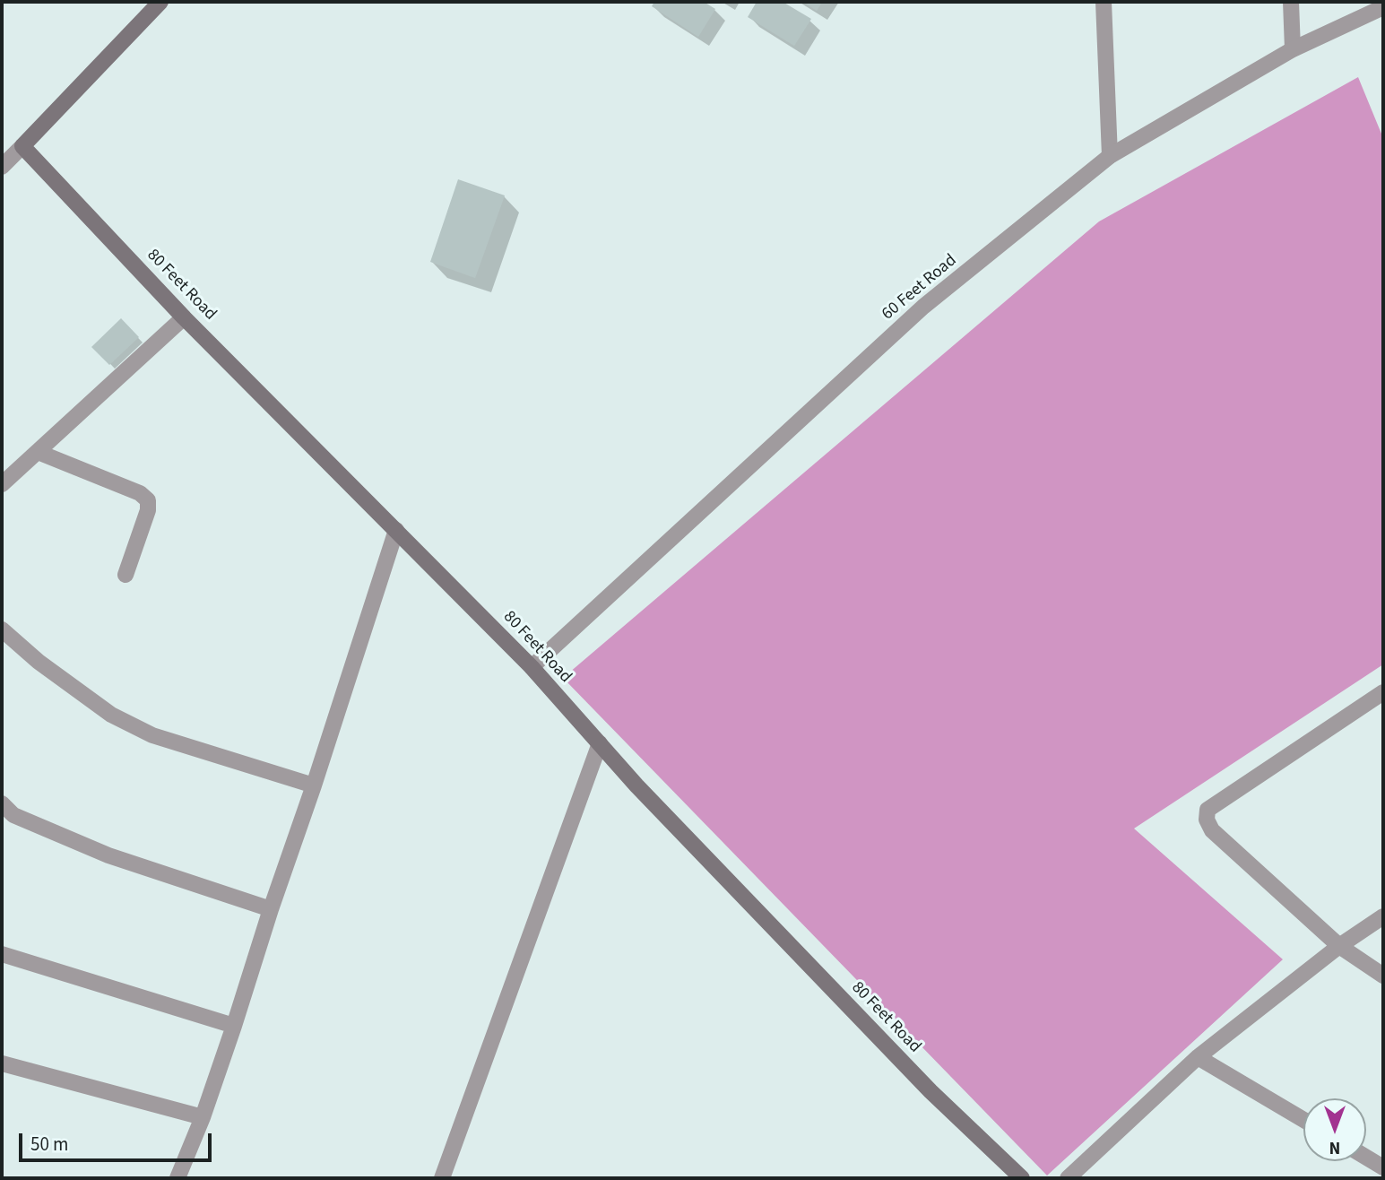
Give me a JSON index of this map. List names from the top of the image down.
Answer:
{
  "streets": {
    "main road": ["80 Feet Road"],
    "street": ["60 Feet Road"]
  },
  "crossings": [
    ["80 Feet Road", "60 Feet Road"]
  ],
  "scale_bar": "50 m",
  "north": "bottom"
}
